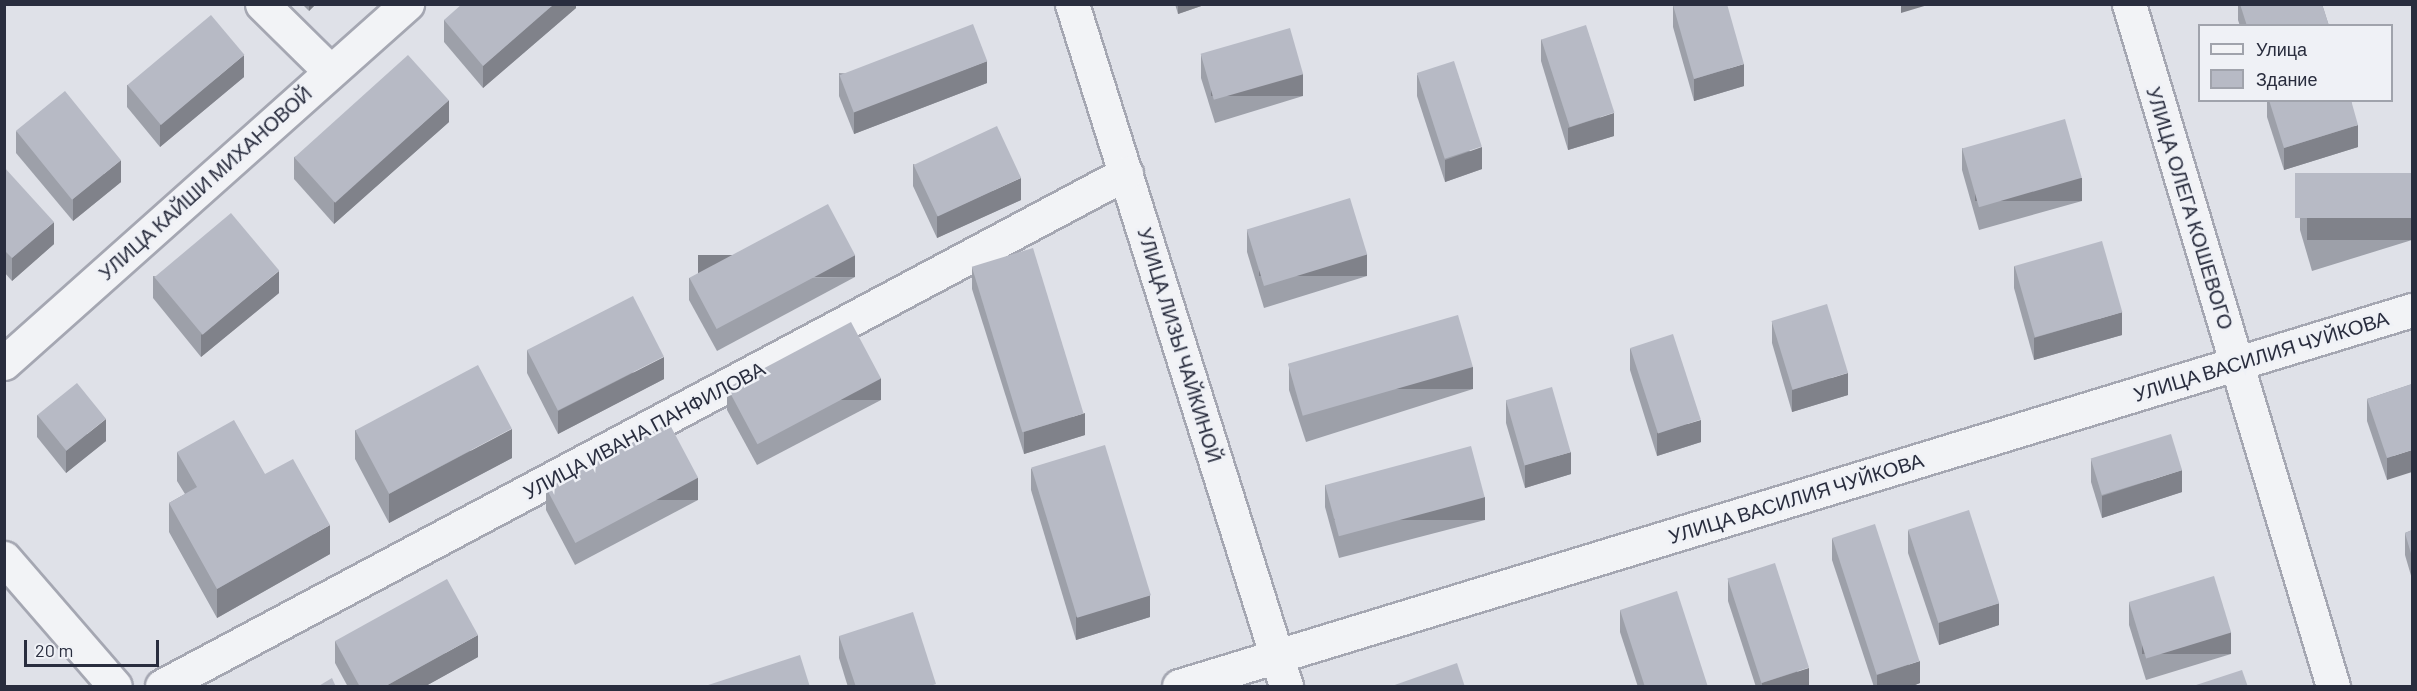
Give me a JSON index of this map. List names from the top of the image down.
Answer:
{
  "streets": {
    "street": [
      "УЛИЦА КАЙШИ МИХАНОВОЙ",
      "УЛИЦА ОЛЕГА КОШЕВОГО",
      "УЛИЦА ЛИЗЫ ЧАЙКИНОЙ",
      "УЛИЦА ВАСИЛИЯ ЧУЙКОВА",
      "УЛИЦА ИВАНА ПАНФИЛОВА"
    ]
  },
  "crossings": [
    ["УЛИЦА ОЛЕГА КОШЕВОГО", "УЛИЦА ВАСИЛИЯ ЧУЙКОВА"],
    ["УЛИЦА ЛИЗЫ ЧАЙКИНОЙ", "УЛИЦА ВАСИЛИЯ ЧУЙКОВА"],
    ["УЛИЦА ЛИЗЫ ЧАЙКИНОЙ", "УЛИЦА ИВАНА ПАНФИЛОВА"]
  ],
  "legend": ["Улица", "Здание"],
  "scale_bar": "20 m"
}
